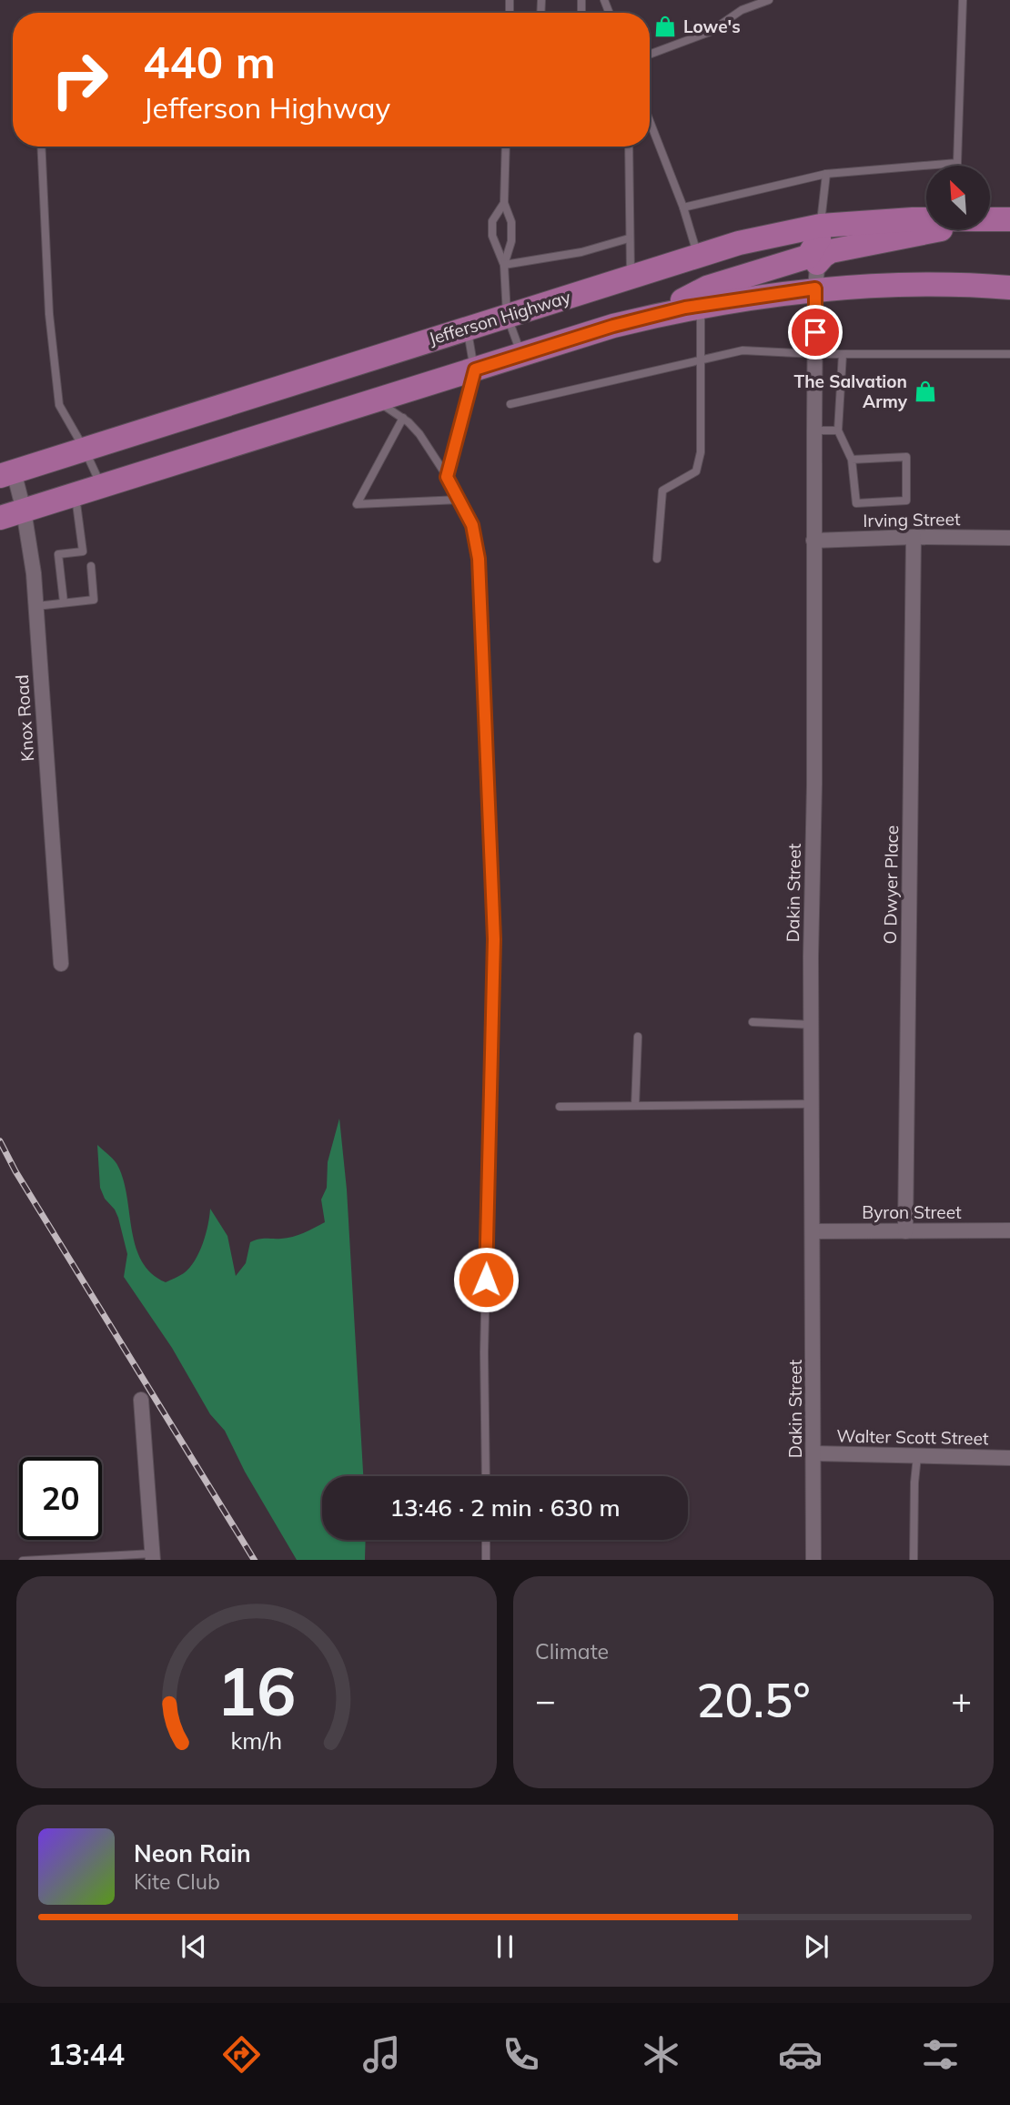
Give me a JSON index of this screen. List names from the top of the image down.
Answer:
{
  "streets": {
    "main road": ["Jefferson Highway"],
    "street": [
      "Irving Street",
      "Knox Road",
      "O Dwyer Place",
      "Dakin Street",
      "Byron Street",
      "Walter Scott Street"
    ]
  },
  "crossings": [
    ["Jefferson Highway", "Knox Road"],
    ["Jefferson Highway", "Dakin Street"],
    ["Irving Street", "O Dwyer Place"],
    ["Irving Street", "Dakin Street"],
    ["O Dwyer Place", "Byron Street"],
    ["Dakin Street", "Byron Street"],
    ["Dakin Street", "Walter Scott Street"]
  ],
  "places": {
    "shop": ["Lowe's", "The Salvation Army"]
  },
  "north": "top left",
  "page": {
    "turn": ["440 m", "Jefferson Highway"],
    "limit": "20",
    "trip": "13:46 · 2 min · 630 m",
    "tile": "Climate",
    "heat": ["−", "20.5°", "+"],
    "song": ["Neon Rain", "Kite Club"],
    "tabs": "13:44",
    "gauge": ["16", "km/h"]
  }
}
